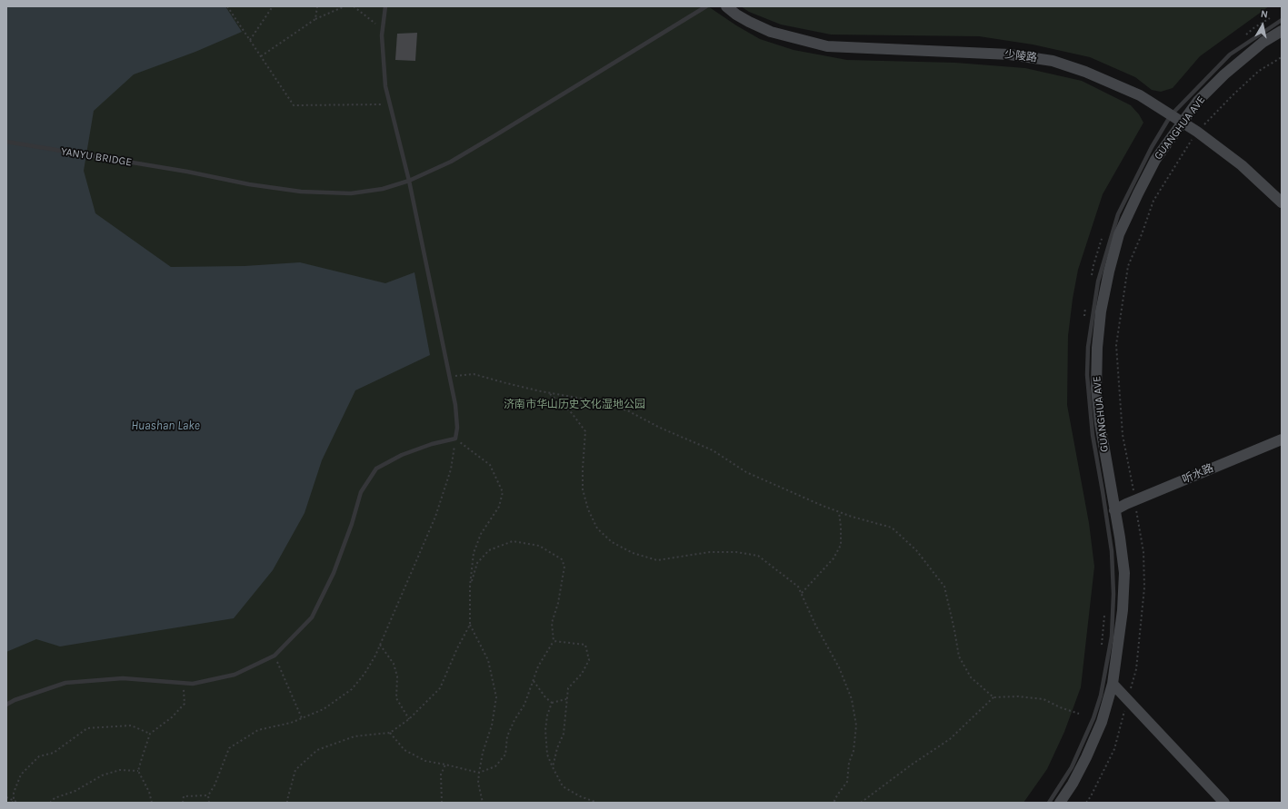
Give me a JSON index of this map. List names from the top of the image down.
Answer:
{
  "streets": {
    "street": ["少陵路", "GUANGHUA AVE", "听水路"],
    "lane": ["YANYU BRIDGE"]
  },
  "crossings": [
    ["少陵路", "GUANGHUA AVE"],
    ["GUANGHUA AVE", "听水路"]
  ],
  "water": ["Huashan Lake"],
  "parks": ["济南市华山历史文化湿地公园"],
  "north": "top"
}
